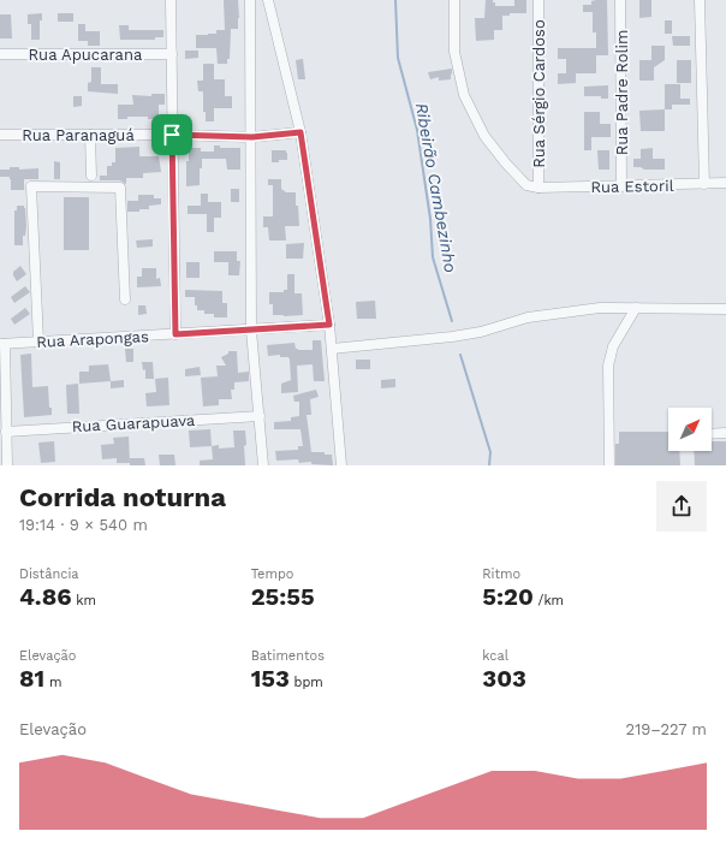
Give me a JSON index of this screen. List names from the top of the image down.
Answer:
{
  "streets": {
    "street": [
      "Rua Apucarana",
      "Rua Padre Rolim",
      "Rua Sérgio Cardoso",
      "Rua Paranaguá",
      "Rua Estoril",
      "Rua Arapongas",
      "Rua Guarapuava"
    ]
  },
  "crossings": [
    ["Rua Padre Rolim", "Rua Estoril"],
    ["Rua Sérgio Cardoso", "Rua Estoril"]
  ],
  "water": ["Ribeirão Cambezinho"],
  "north": "top right",
  "page": {
    "heading": ["Corrida noturna", "19:14 · 9 × 540 m"],
    "stats": [
      ["Distância", "4.86 km"],
      ["Tempo", "25:55"],
      ["Ritmo", "5:20 /km"],
      ["Elevação", "81 m"],
      ["Batimentos", "153 bpm"],
      ["kcal", "303"]
    ],
    "chart": ["Elevação", "219–227 m"]
  }
}
